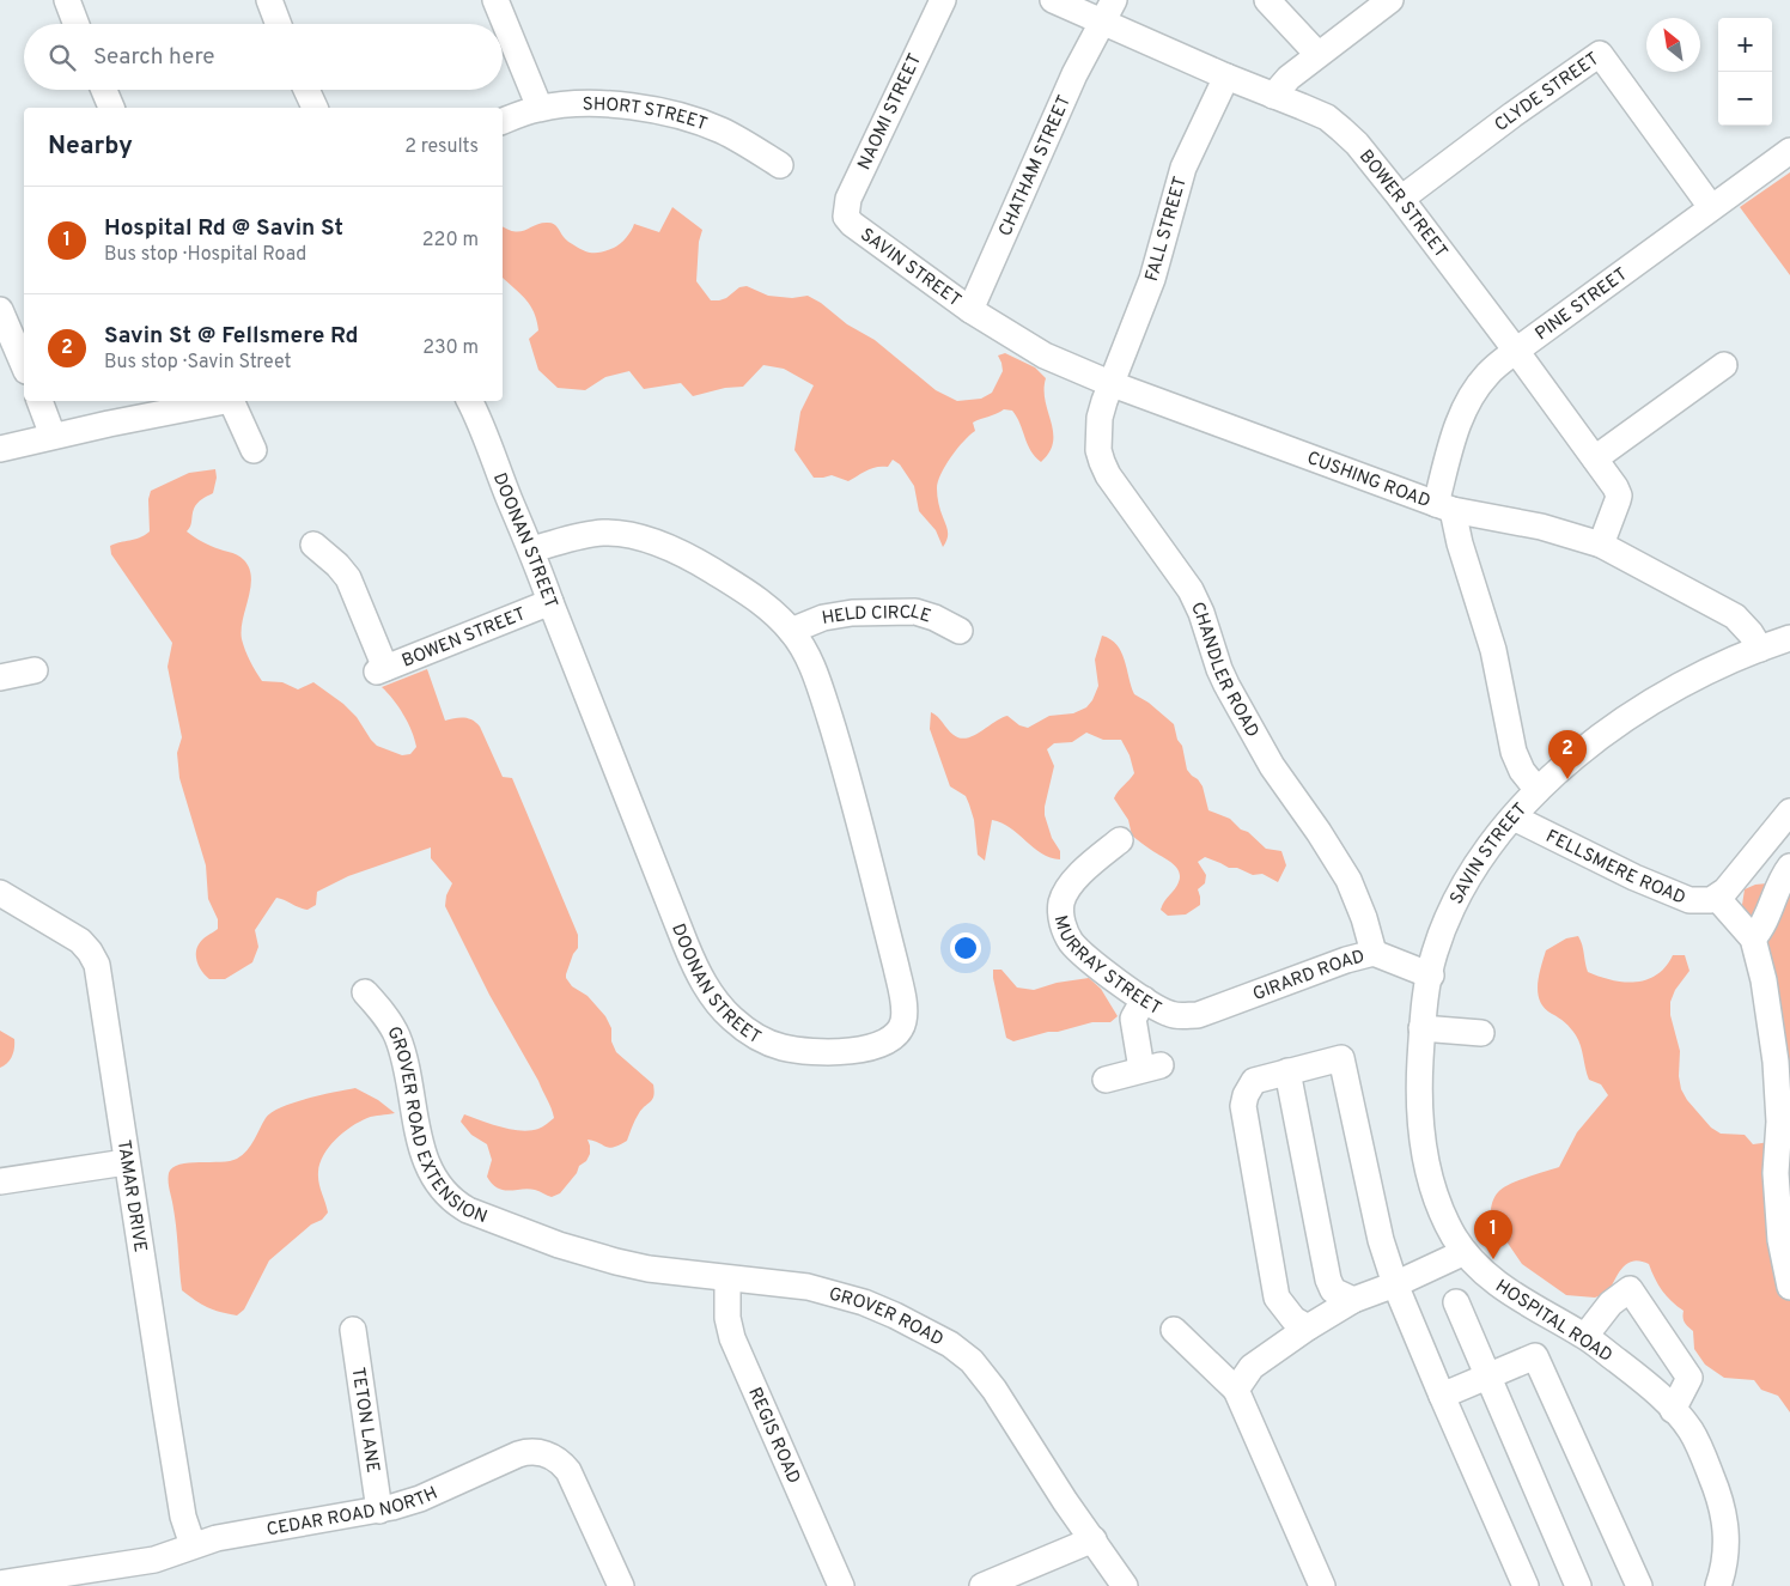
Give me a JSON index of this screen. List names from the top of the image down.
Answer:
{
  "streets": {
    "street": [
      "CLYDE STREET",
      "NAOMI STREET",
      "SHORT STREET",
      "CHATHAM STREET",
      "BOWER STREET",
      "FALL STREET",
      "SAVIN STREET",
      "PINE STREET",
      "CUSHING ROAD",
      "DOONAN STREET",
      "HELD CIRCLE",
      "BOWEN STREET",
      "CHANDLER ROAD",
      "FELLSMERE ROAD",
      "MURRAY STREET",
      "GIRARD ROAD",
      "GROVER ROAD EXTENSION",
      "TAMAR DRIVE",
      "GROVER ROAD",
      "HOSPITAL ROAD",
      "TETON LANE",
      "REGIS ROAD",
      "CEDAR ROAD NORTH"
    ]
  },
  "crossings": [
    ["CLYDE STREET", "BOWER STREET"],
    ["CLYDE STREET", "PINE STREET"],
    ["NAOMI STREET", "SAVIN STREET"],
    ["CHATHAM STREET", "BOWER STREET"],
    ["CHATHAM STREET", "SAVIN STREET"],
    ["CHATHAM STREET", "CUSHING ROAD"],
    ["BOWER STREET", "FALL STREET"],
    ["BOWER STREET", "PINE STREET"],
    ["BOWER STREET", "CUSHING ROAD"],
    ["FALL STREET", "CUSHING ROAD"],
    ["FALL STREET", "CHANDLER ROAD"],
    ["SAVIN STREET", "CUSHING ROAD"],
    ["SAVIN STREET", "FELLSMERE ROAD"],
    ["SAVIN STREET", "GIRARD ROAD"],
    ["SAVIN STREET", "HOSPITAL ROAD"],
    ["PINE STREET", "CUSHING ROAD"],
    ["CUSHING ROAD", "CHANDLER ROAD"],
    ["DOONAN STREET", "HELD CIRCLE"],
    ["DOONAN STREET", "BOWEN STREET"],
    ["CHANDLER ROAD", "GIRARD ROAD"],
    ["MURRAY STREET", "GIRARD ROAD"],
    ["GROVER ROAD EXTENSION", "GROVER ROAD"],
    ["TAMAR DRIVE", "CEDAR ROAD NORTH"],
    ["GROVER ROAD", "REGIS ROAD"],
    ["TETON LANE", "CEDAR ROAD NORTH"]
  ],
  "north": "top left",
  "page": {
    "map_buttons": ["+", "−"],
    "search": "Search here",
    "heading": ["Nearby", "2 results"],
    "list": [
      {
        "mark": "1",
        "name": "Hospital Rd @ Savin St",
        "note": "Bus stop · Hospital Road",
        "value": "220 m"
      },
      {
        "mark": "2",
        "name": "Savin St @ Fellsmere Rd",
        "note": "Bus stop · Savin Street",
        "value": "230 m"
      }
    ],
    "pins": ["2", "1"]
  }
}
